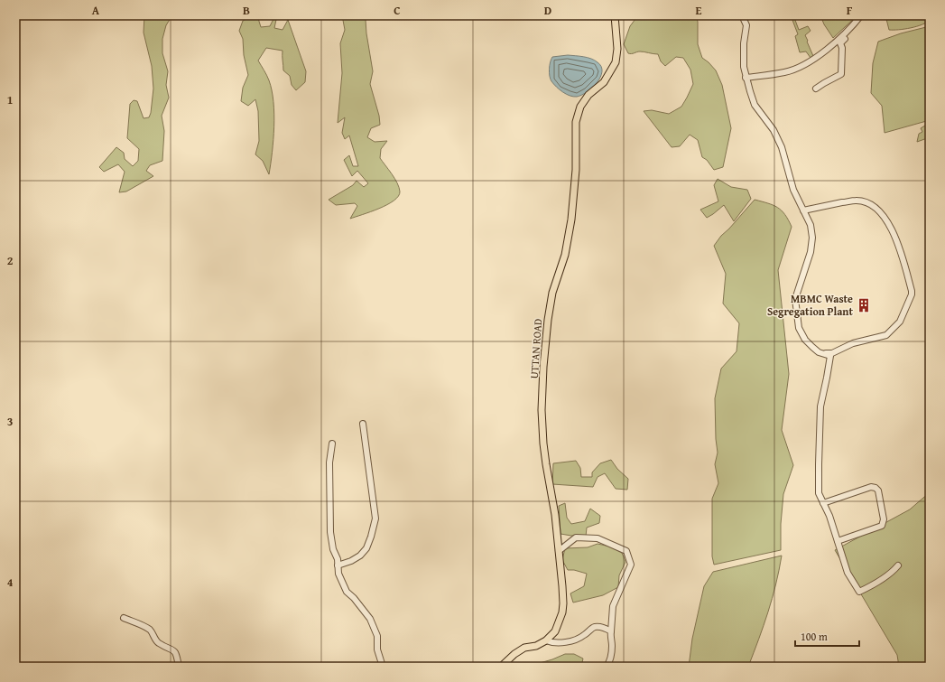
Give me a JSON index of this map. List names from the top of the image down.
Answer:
{
  "streets": {
    "main road": ["UTTAN ROAD"]
  },
  "places": {
    "building": ["MBMC Waste Segregation Plant"]
  },
  "scale_bar": "100 m",
  "grid": {
    "columns": [
      "A",
      "B",
      "C",
      "D",
      "E",
      "F"
    ],
    "rows": [
      "1",
      "2",
      "3",
      "4"
    ]
  }
}
